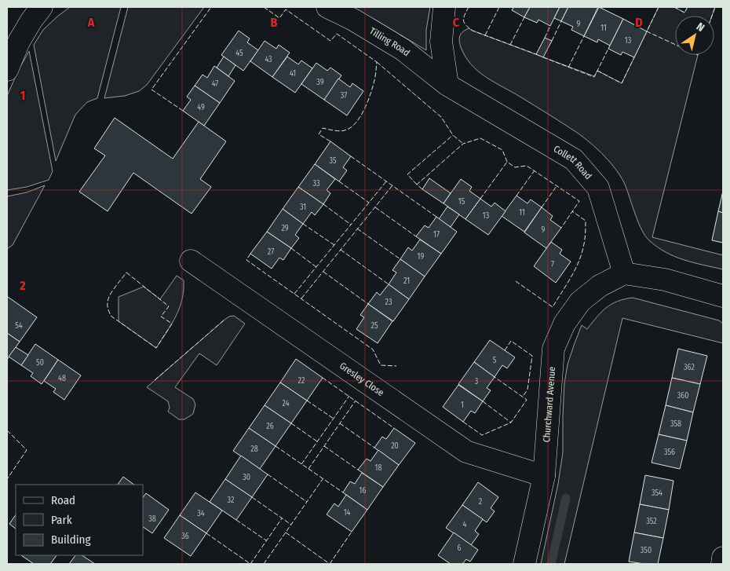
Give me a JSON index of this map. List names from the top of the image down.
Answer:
{
  "streets": {
    "street": [
      "Tilling Road",
      "Collett Road",
      "Gresley Close",
      "Churchward Avenue"
    ]
  },
  "crossings": [
    ["Tilling Road", "Collett Road"],
    ["Collett Road", "Churchward Avenue"],
    ["Gresley Close", "Churchward Avenue"]
  ],
  "house_numbers": [
    "9",
    "11",
    "13",
    "45",
    "43",
    "41",
    "39",
    "47",
    "37",
    "49",
    "35",
    "33",
    "15",
    "31",
    "11",
    "13",
    "29",
    "9",
    "17",
    "27",
    "19",
    "7",
    "21",
    "23",
    "54",
    "25",
    "5",
    "50",
    "362",
    "48",
    "22",
    "3",
    "360",
    "24",
    "1",
    "358",
    "26",
    "20",
    "28",
    "356",
    "18",
    "30",
    "16",
    "354",
    "32",
    "2",
    "14",
    "34",
    "38",
    "352",
    "4",
    "36",
    "6",
    "350"
  ],
  "legend": ["Road", "Park", "Building"],
  "north": "top right",
  "grid": {
    "columns": [
      "A",
      "B",
      "C",
      "D"
    ],
    "rows": ["1", "2"]
  }
}
